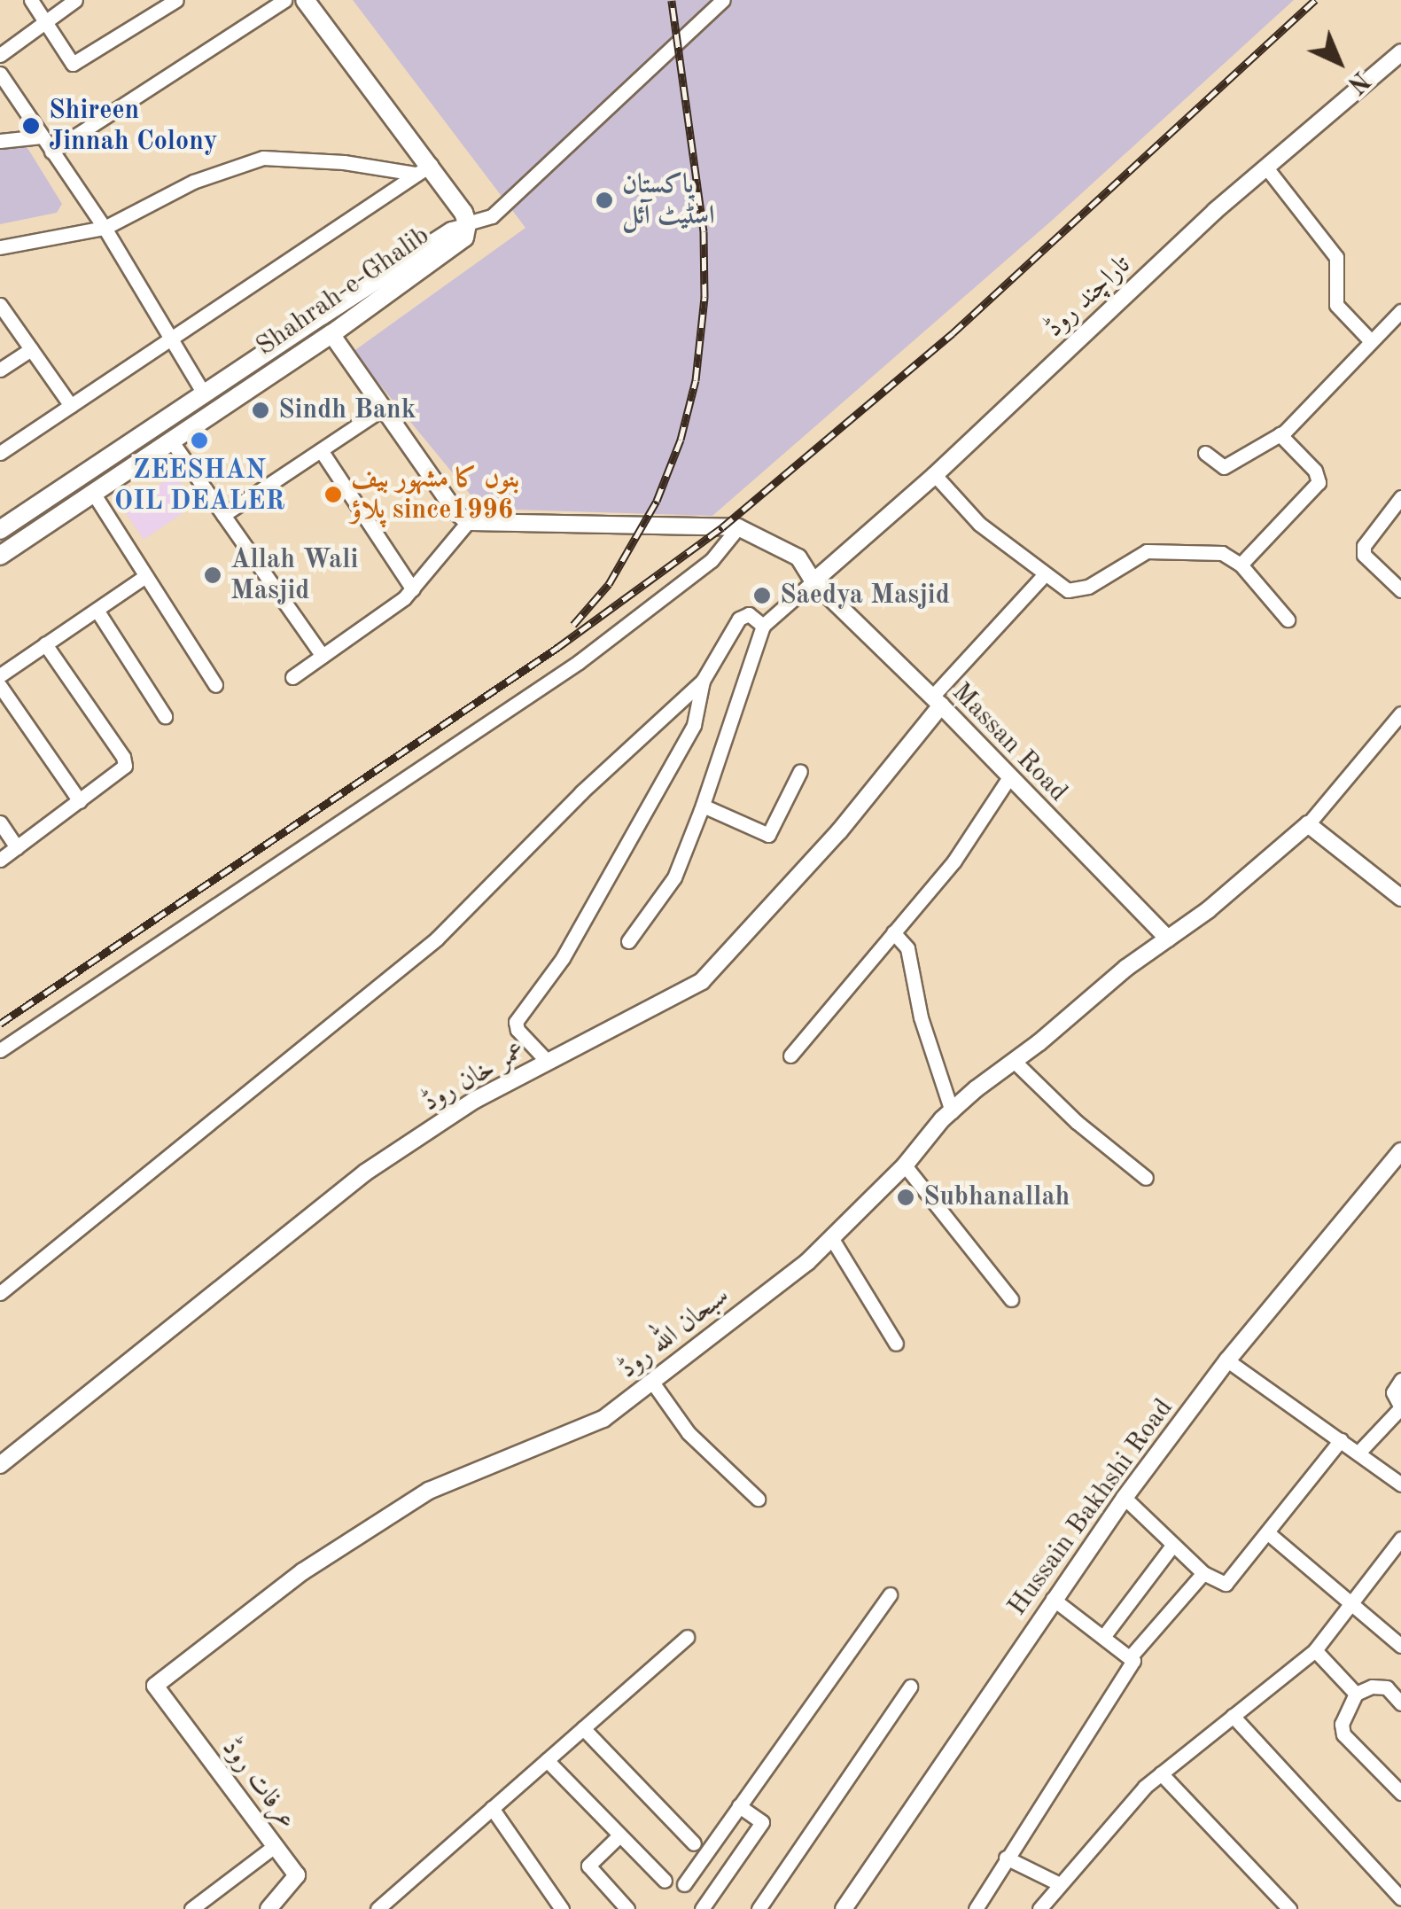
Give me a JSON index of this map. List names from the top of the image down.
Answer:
{
  "streets": {
    "main road": ["Shahrah-e-Ghalib"],
    "street": [
      "تاراچند روڈ",
      "Massan Road",
      "عمر خان روڈ",
      "سبحان اللہ روڈ",
      "Hussain Bakhshi Road",
      "عرفات روڈ"
    ]
  },
  "crossings": [
    ["تاراچند روڈ", "Massan Road"],
    ["Massan Road", "عمر خان روڈ"],
    ["Massan Road", "سبحان اللہ روڈ"],
    ["سبحان اللہ روڈ", "عرفات روڈ"]
  ],
  "places": [
    "Shireen Jinnah Colony",
    "پاکستان اسٹیٹ آئل",
    "Sindh Bank",
    "ZEESHAN OIL DEALER",
    "بنوں کا مشہور بیف پلاؤ since1996",
    "Allah Wali Masjid",
    "Saedya Masjid",
    "Subhanallah"
  ],
  "north": "bottom right"
}
